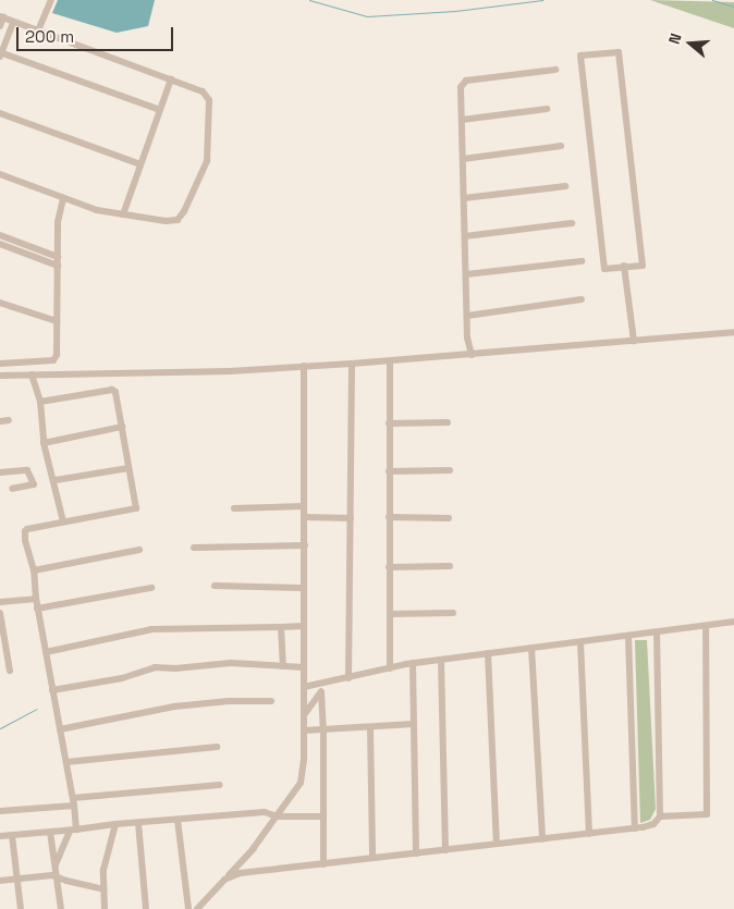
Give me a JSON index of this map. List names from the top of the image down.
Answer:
{
  "scale_bar": "200 m",
  "north": "left"
}
